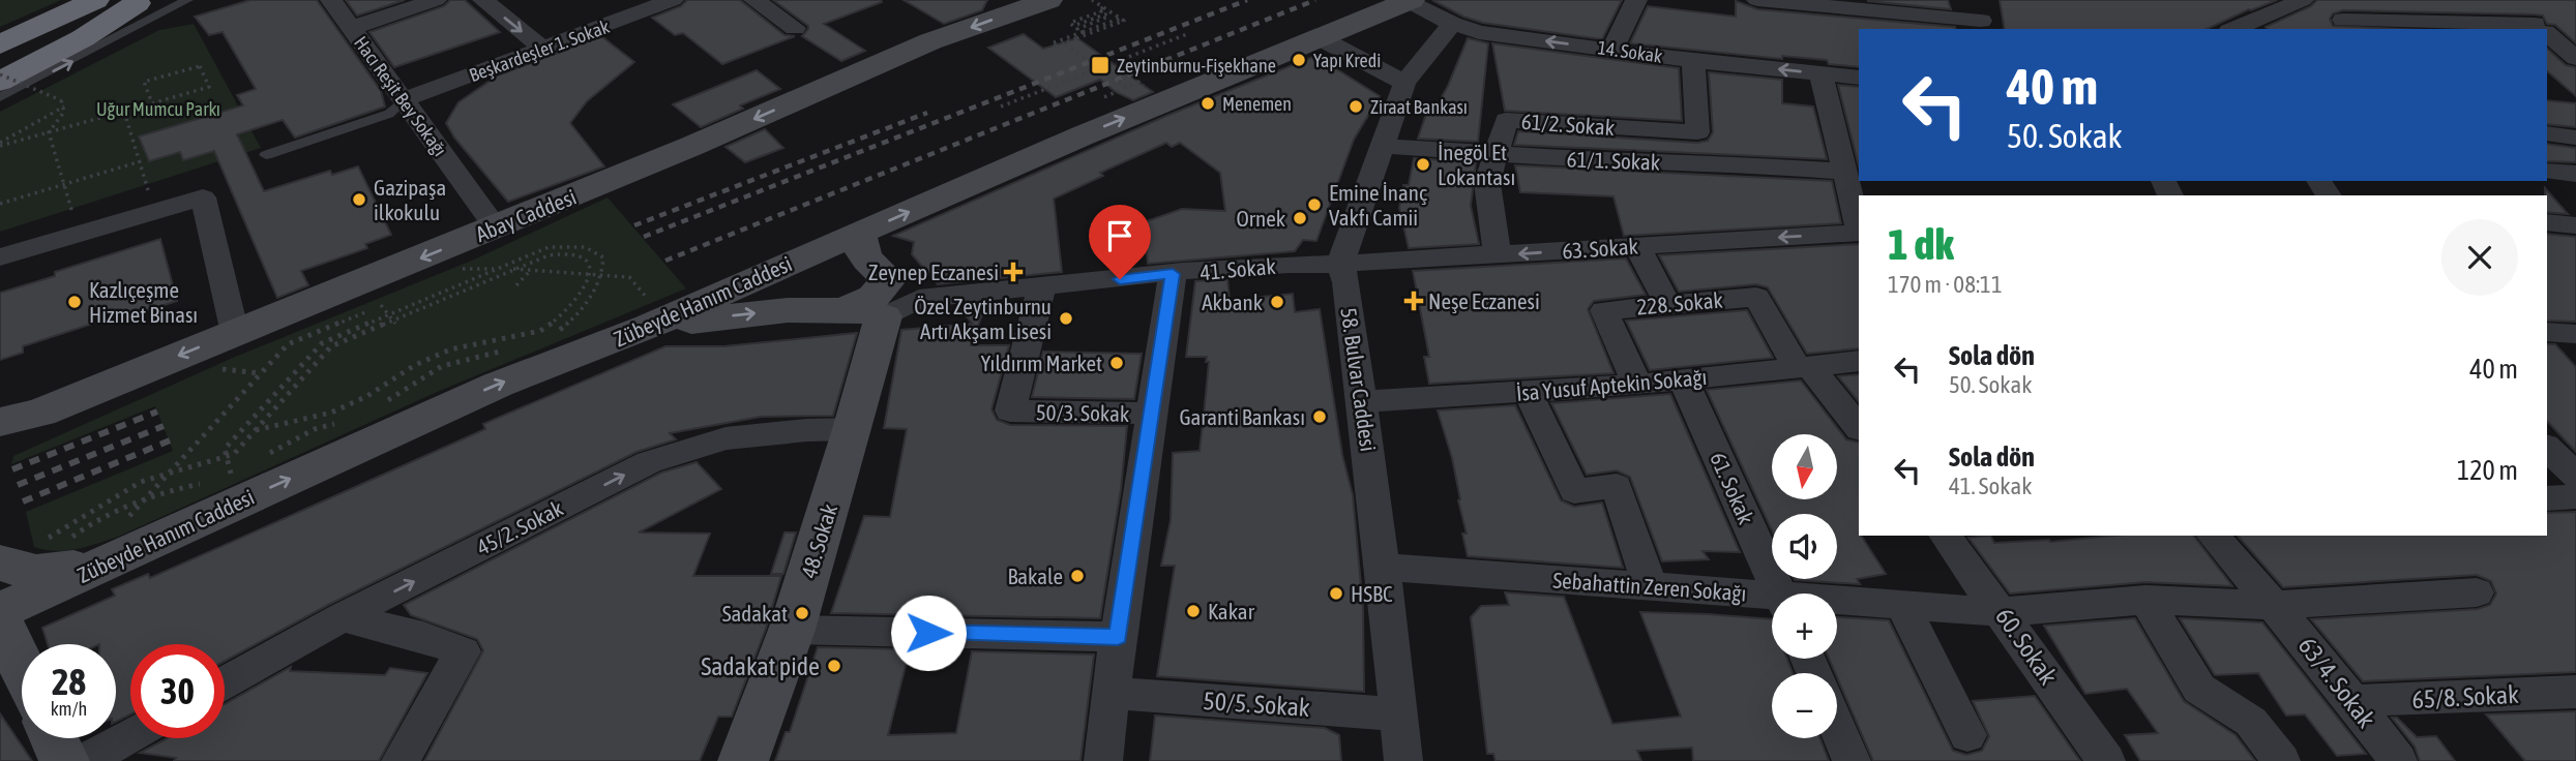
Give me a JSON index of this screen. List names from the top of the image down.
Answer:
{
  "streets": {
    "main road": [
      "Abay Caddesi",
      "41. Sokak",
      "Zübeyde Hanım Caddesi",
      "48. Sokak"
    ],
    "street": [
      "Beşkardeşler 1. Sokak",
      "14. Sokak",
      "Hacı Reşit Bey Sokağı",
      "61/2. Sokak",
      "61/1. Sokak",
      "63. Sokak",
      "228. Sokak",
      "58. Bulvar Caddesi",
      "İsa Yusuf Aptekin Sokağı",
      "50/3. Sokak",
      "61. Sokak",
      "45/2. Sokak",
      "Sebahattin Zeren Sokağı",
      "60. Sokak",
      "63/4. Sokak",
      "65/8. Sokak",
      "50/5. Sokak"
    ]
  },
  "crossings": [
    ["Beşkardeşler 1. Sokak", "Hacı Reşit Bey Sokağı"],
    ["14. Sokak", "61/2. Sokak"],
    ["14. Sokak", "Zübeyde Hanım Caddesi"],
    ["Hacı Reşit Bey Sokağı", "Abay Caddesi"],
    ["61/2. Sokak", "61/1. Sokak"],
    ["61/2. Sokak", "63. Sokak"],
    ["63. Sokak", "41. Sokak"],
    ["63. Sokak", "58. Bulvar Caddesi"],
    ["41. Sokak", "Zübeyde Hanım Caddesi"],
    ["41. Sokak", "58. Bulvar Caddesi"],
    ["41. Sokak", "50/3. Sokak"],
    ["41. Sokak", "48. Sokak"],
    ["228. Sokak", "İsa Yusuf Aptekin Sokağı"],
    ["58. Bulvar Caddesi", "İsa Yusuf Aptekin Sokağı"],
    ["58. Bulvar Caddesi", "Sebahattin Zeren Sokağı"],
    ["58. Bulvar Caddesi", "50/5. Sokak"],
    ["İsa Yusuf Aptekin Sokağı", "61. Sokak"],
    ["45/2. Sokak", "48. Sokak"],
    ["Sebahattin Zeren Sokağı", "60. Sokak"],
    ["Sebahattin Zeren Sokağı", "63/4. Sokak"],
    ["63/4. Sokak", "65/8. Sokak"]
  ],
  "one_way": [
    "14. Sokak",
    "Abay Caddesi",
    "63. Sokak",
    "Zübeyde Hanım Caddesi",
    "45/2. Sokak"
  ],
  "parks": ["Uğur Mumcu Parkı"],
  "places": {
    "other": [
      "Yapı Kredi",
      "Menemen",
      "Ziraat Bankası",
      "İnegöl Et Lokantası",
      "Gazipaşa ilkokulu",
      "Emine İnanç Vakfı Camii",
      "Ornek",
      "Kazlıçeşme Hizmet Binası",
      "Akbank",
      "Özel Zeytinburnu Artı Akşam Lisesi",
      "Yıldırım Market",
      "Garanti Bankası",
      "Bakale",
      "HSBC",
      "Kakar",
      "Sadakat",
      "Sadakat pide"
    ],
    "transit": ["Zeytinburnu-Fişekhane"],
    "health": ["Zeynep Eczanesi", "Neşe Eczanesi"]
  },
  "north": "bottom",
  "page": {
    "turn": ["40 m", "50. Sokak"],
    "heading": ["1 dk", "170 m · 08:11"],
    "list": [
      {
        "name": "Sola dön",
        "note": "50. Sokak",
        "value": "40 m"
      },
      {
        "name": "Sola dön",
        "note": "41. Sokak",
        "value": "120 m"
      }
    ],
    "map_buttons": ["+", "−"],
    "speed": "28 km/h",
    "limit": "30"
  }
}
